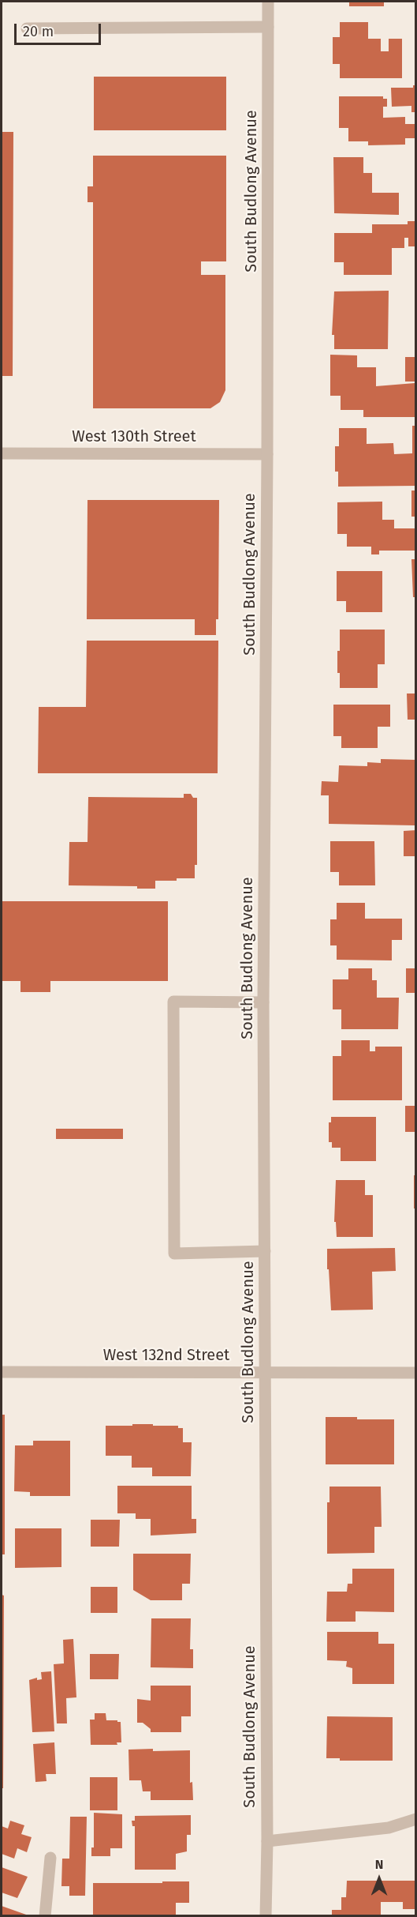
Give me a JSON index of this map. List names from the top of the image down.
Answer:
{
  "streets": {
    "street": ["South Budlong Avenue", "West 130th Street", "West 132nd Street"]
  },
  "crossings": [
    ["South Budlong Avenue", "West 130th Street"],
    ["South Budlong Avenue", "West 132nd Street"]
  ],
  "scale_bar": "20 m",
  "north": "top"
}
